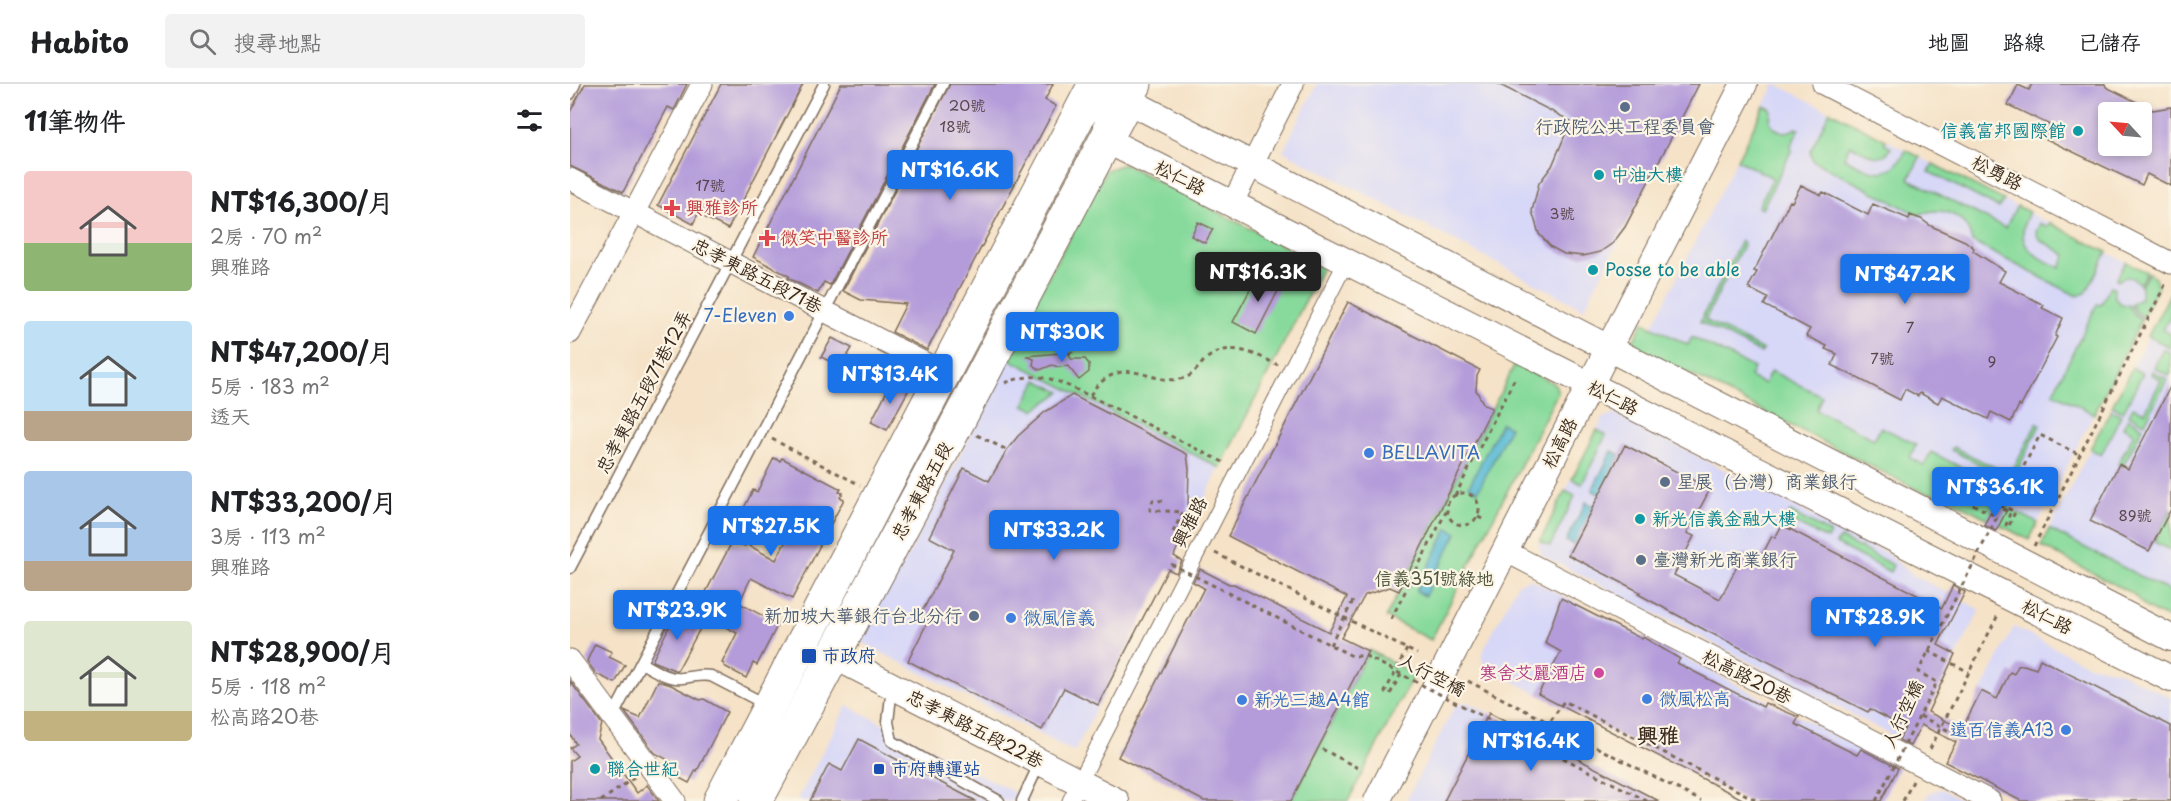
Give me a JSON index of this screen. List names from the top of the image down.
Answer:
{
  "streets": {
    "main road": ["忠孝東路五段"],
    "street": [
      "松勇路",
      "松仁路",
      "忠孝東路五段71巷",
      "松高路",
      "興雅路",
      "松高路20巷",
      "忠孝東路五段22巷"
    ],
    "lane": ["忠孝東路五段71巷12弄"],
    "path": ["人行空橋"]
  },
  "crossings": [
    ["松仁路", "松高路"],
    ["松仁路", "忠孝東路五段"],
    ["松仁路", "興雅路"],
    ["忠孝東路五段71巷", "忠孝東路五段71巷12弄"],
    ["忠孝東路五段71巷", "忠孝東路五段"],
    ["松高路", "松高路20巷"],
    ["忠孝東路五段", "忠孝東路五段22巷"],
    ["興雅路", "忠孝東路五段22巷"]
  ],
  "districts": ["興雅"],
  "parks": ["信義351號綠地"],
  "places": {
    "other": [
      "行政院公共工程委員會",
      "信義富邦國際館",
      "中油大樓",
      "Posse to be able",
      "7-Eleven",
      "BELLAVITA",
      "星展（台灣）商業銀行",
      "新光信義金融大樓",
      "臺灣新光商業銀行",
      "新加坡大華銀行台北分行",
      "微風信義",
      "寒舍艾麗酒店",
      "微風松高",
      "新光三越A4館",
      "遠百信義A13",
      "聯合世紀"
    ],
    "health": ["興雅診所", "微笑中醫診所"],
    "transit": ["市政府", "市府轉運站"]
  },
  "house_numbers": [
    "20號",
    "18號",
    "17號",
    "3號",
    "7",
    "7號",
    "9",
    "89號"
  ],
  "north": "top left",
  "page": {
    "header": "Habito",
    "search": "搜尋地點",
    "nav": ["地圖", "路線", "已儲存"],
    "heading": "11筆物件",
    "price": [
      "NT$16.6K",
      "NT$16.3K",
      "NT$47.2K",
      "NT$30K",
      "NT$13.4K",
      "NT$36.1K",
      "NT$27.5K",
      "NT$33.2K",
      "NT$23.9K",
      "NT$28.9K",
      "NT$16.4K"
    ],
    "list": [
      {
        "name": "NT$16,300/月",
        "note": "2房 · 70 m² · 興雅路"
      },
      {
        "name": "NT$47,200/月",
        "note": "5房 · 183 m² · 透天"
      },
      {
        "name": "NT$33,200/月",
        "note": "3房 · 113 m² · 興雅路"
      },
      {
        "name": "NT$28,900/月",
        "note": "5房 · 118 m² · 松高路20巷"
      }
    ]
  }
}
